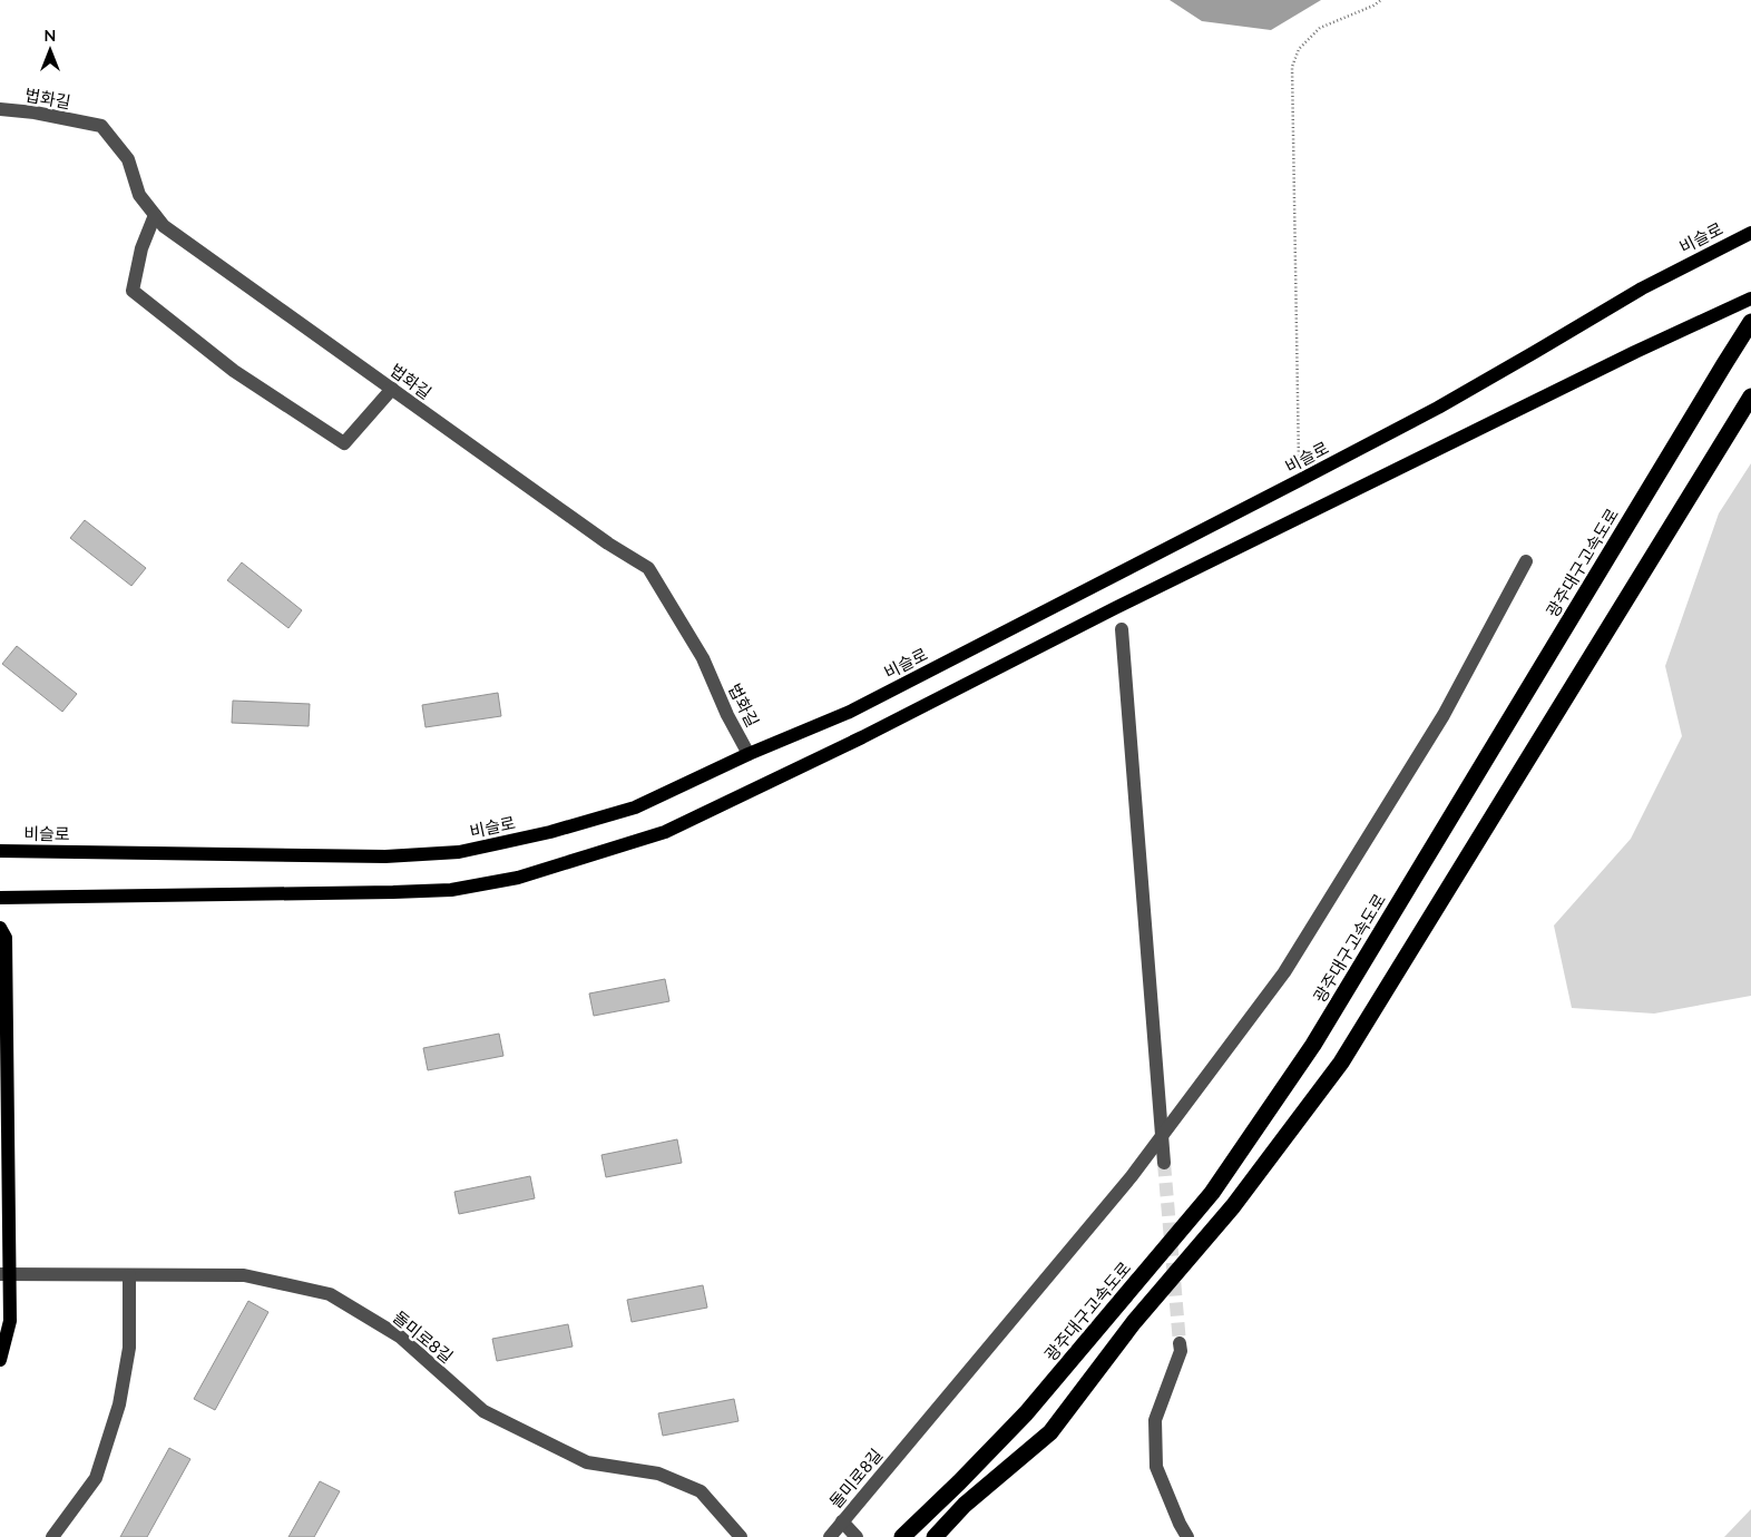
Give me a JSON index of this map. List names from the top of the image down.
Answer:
{
  "streets": {
    "highway": ["광주대구고속도로"],
    "main road": ["비슬로"],
    "street": ["법화길", "돌미로8길"]
  },
  "crossings": [
    ["법화길", "비슬로"]
  ],
  "north": "top"
}
